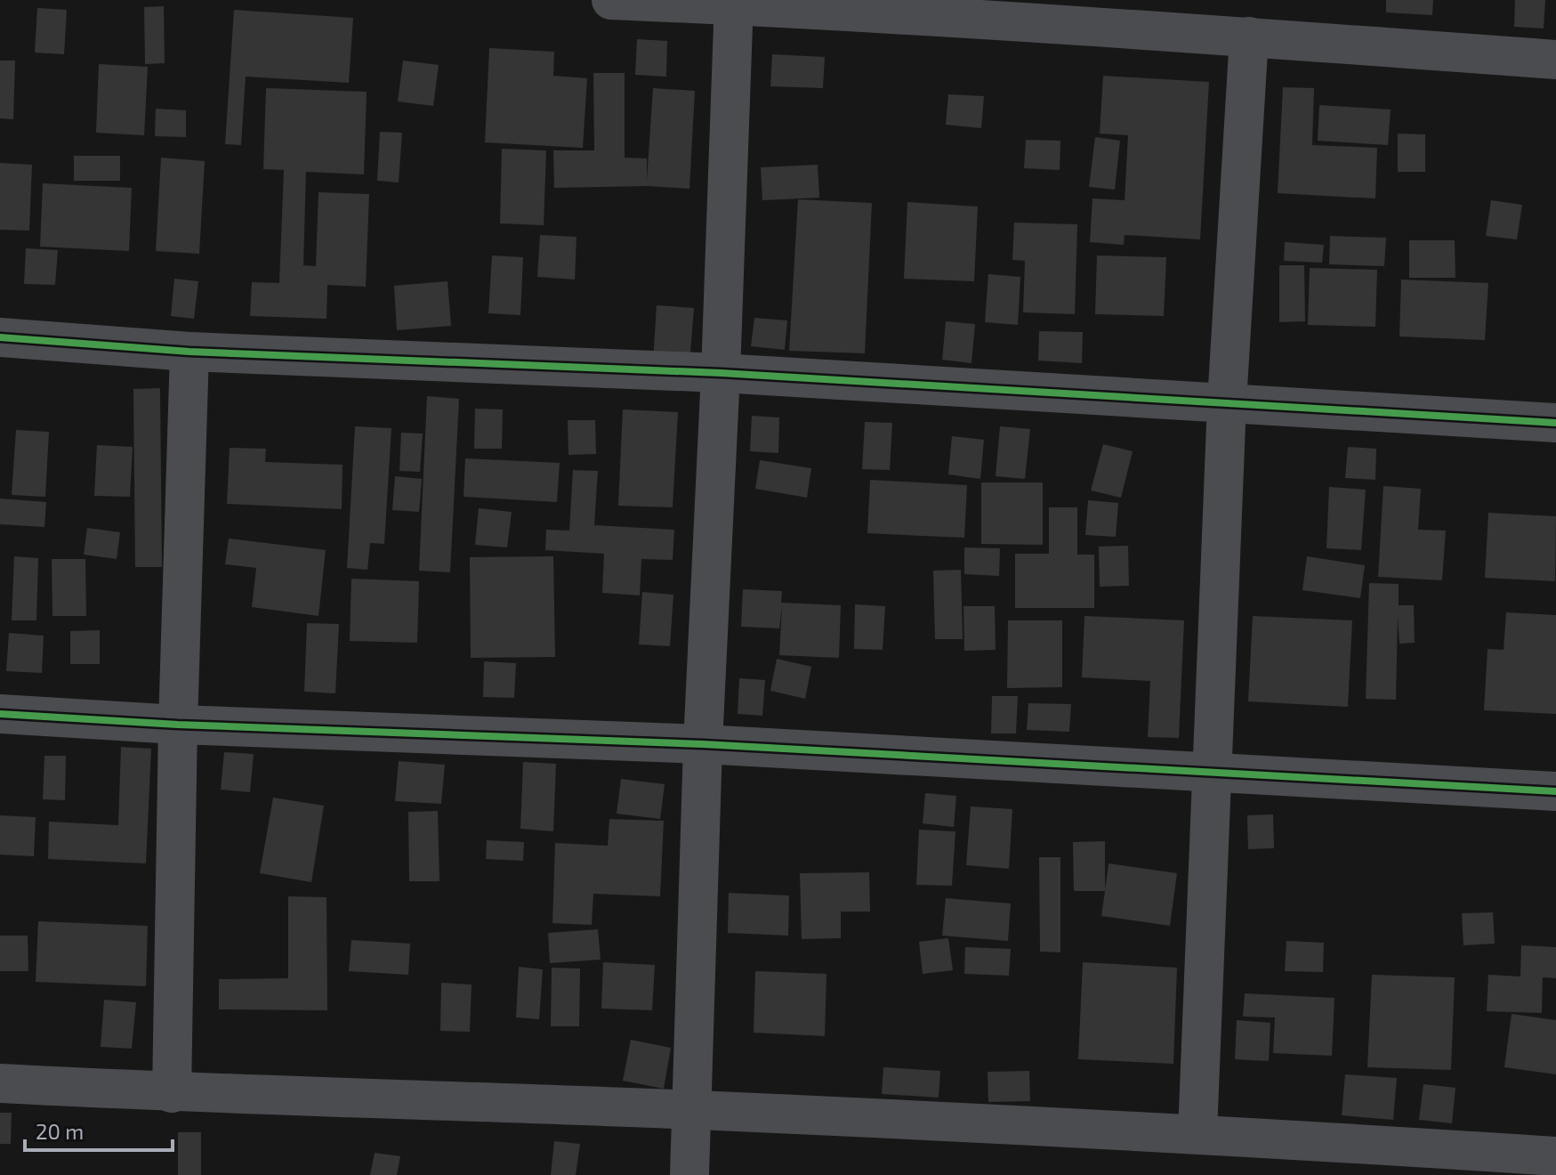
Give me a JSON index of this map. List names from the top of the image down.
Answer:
{
  "scale_bar": "20 m"
}
